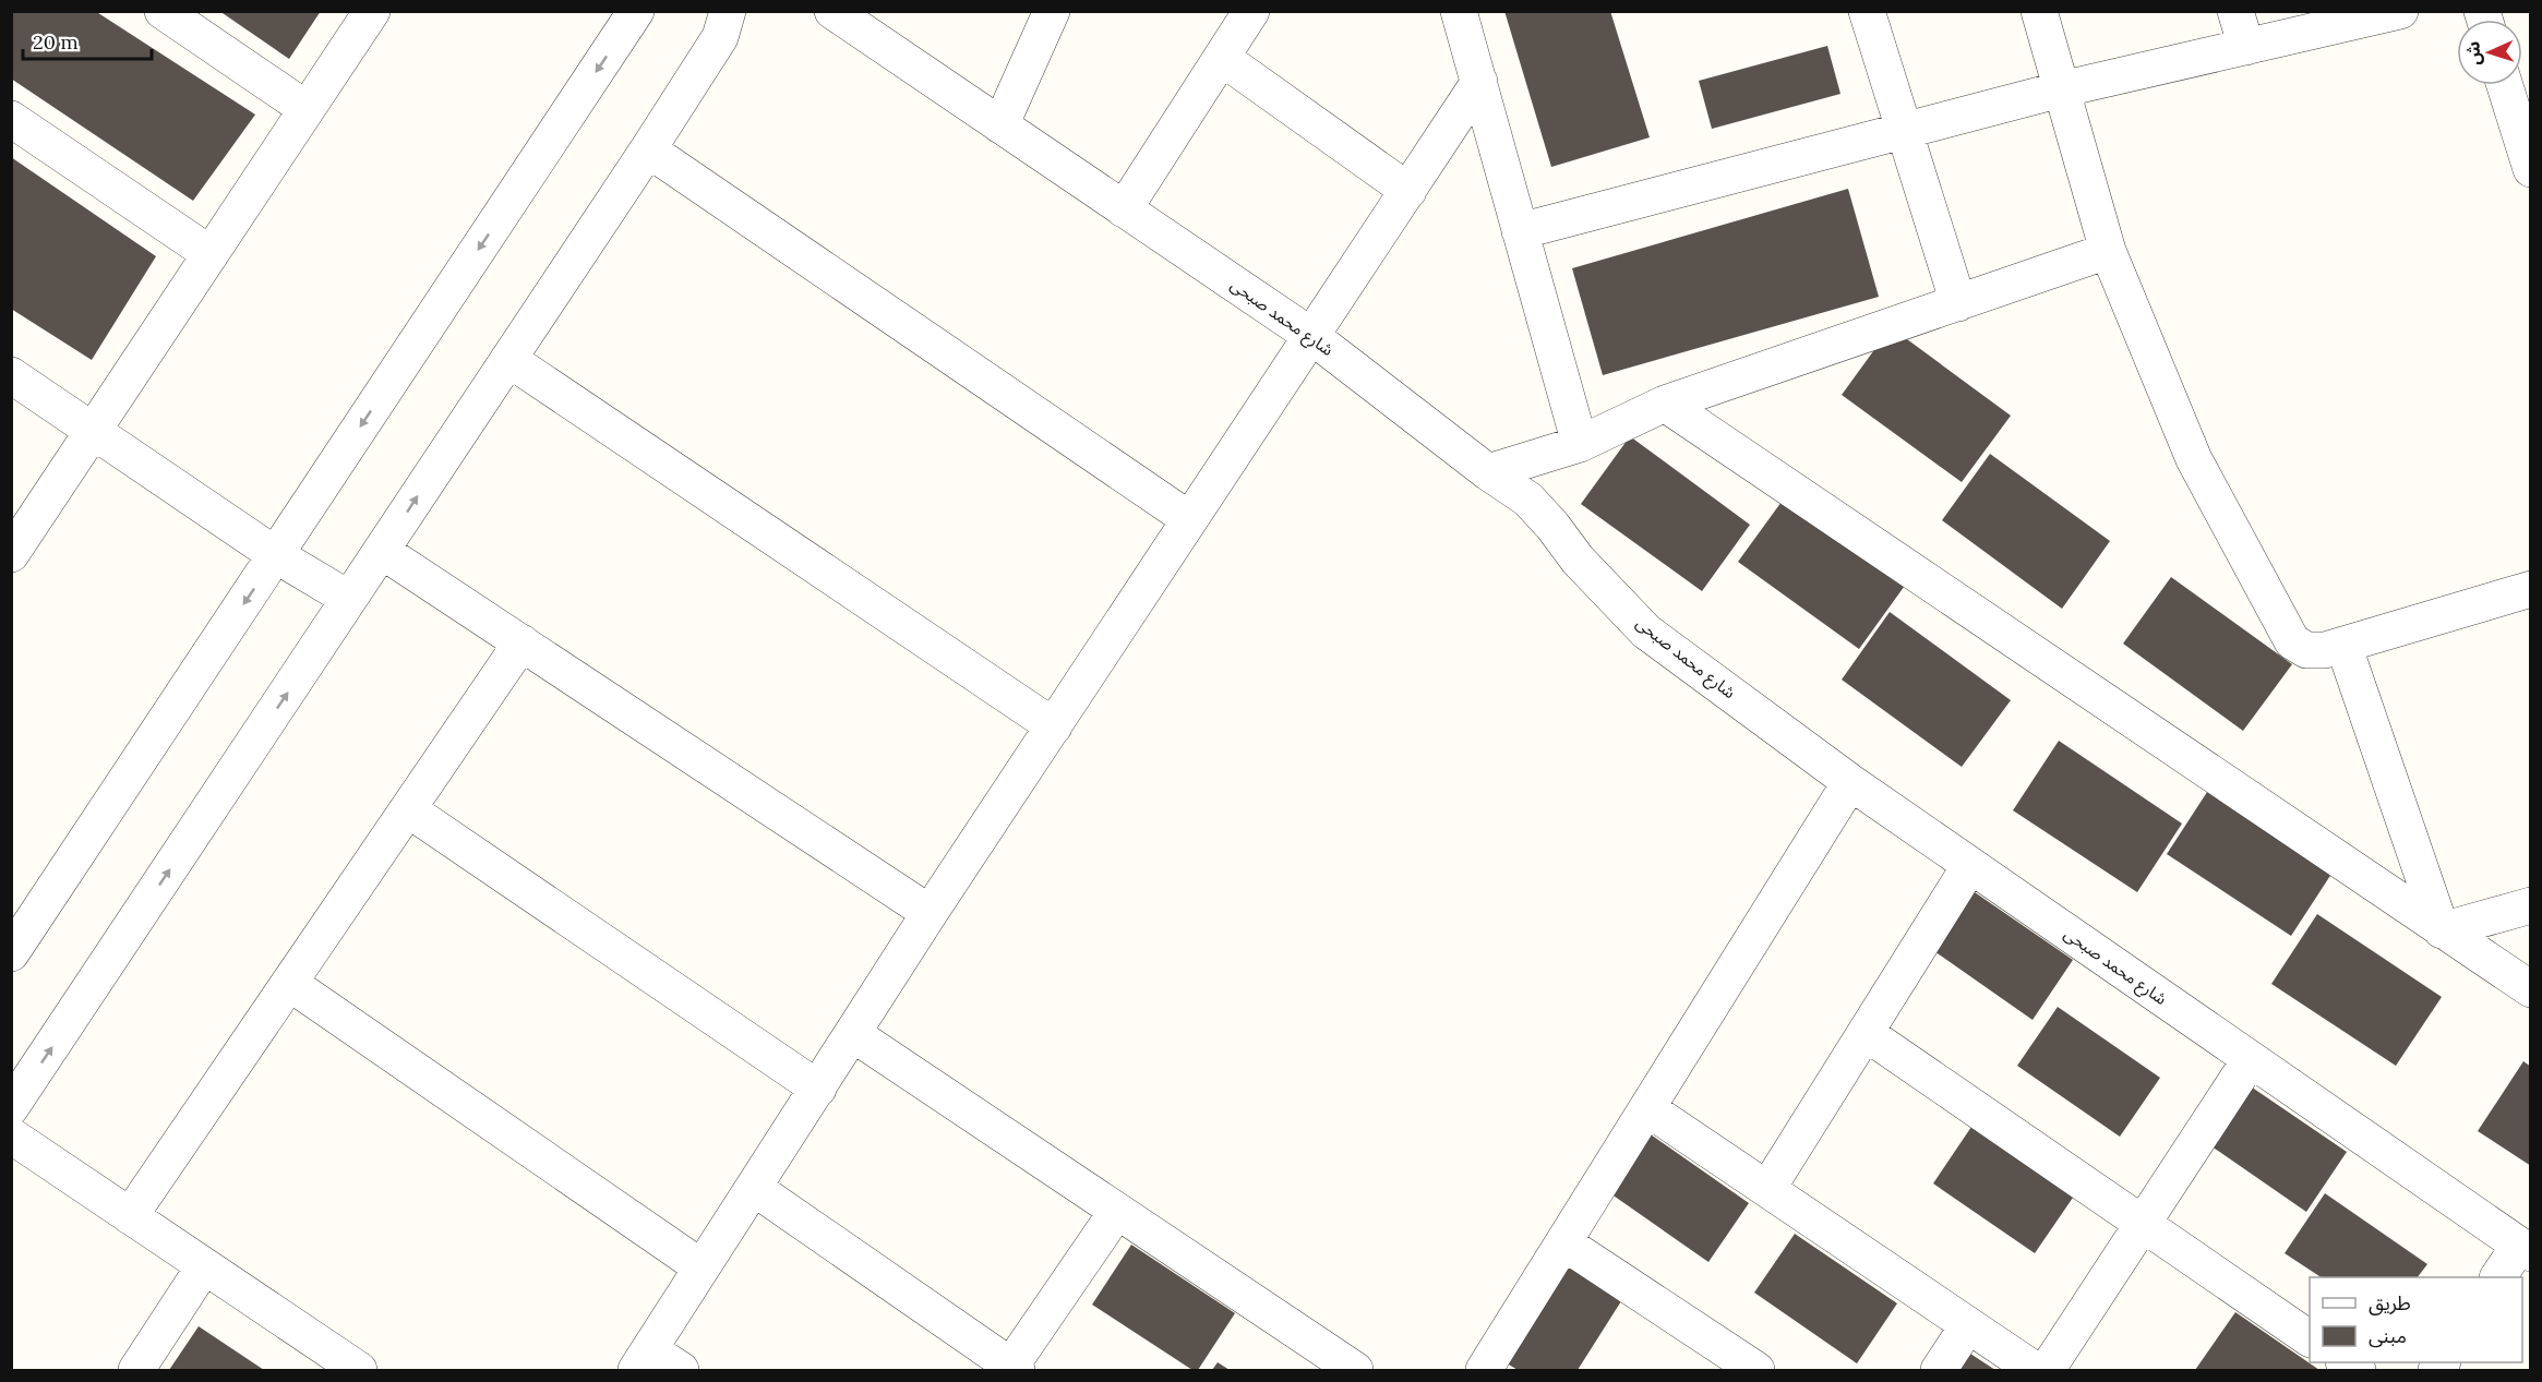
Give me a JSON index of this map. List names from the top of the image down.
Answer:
{
  "streets": {
    "street": ["شارع محمد صبحى"]
  },
  "legend": ["طريق", "مبنى"],
  "scale_bar": "20 m",
  "north": "left"
}
